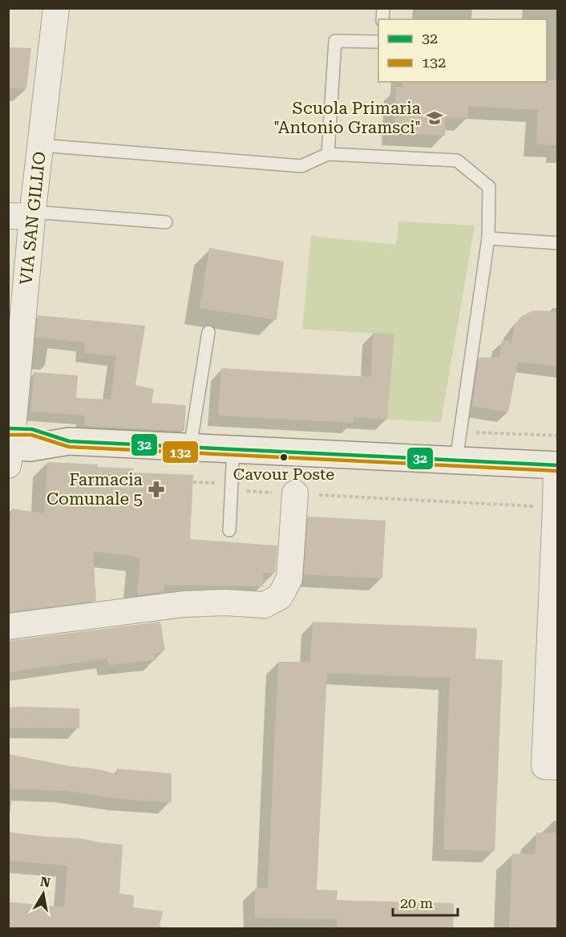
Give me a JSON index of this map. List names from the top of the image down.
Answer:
{
  "streets": {
    "street": ["VIA SAN GILLIO"]
  },
  "places": {
    "school or university": ["Scuola Primaria \"Antonio Gramsci\""],
    "other": ["Cavour Poste"],
    "pharmacy": ["Farmacia Comunale 5"]
  },
  "lines": ["transit line 32", "transit line 132"],
  "legend": ["32", "132"],
  "scale_bar": "20 m",
  "north": "top"
}
